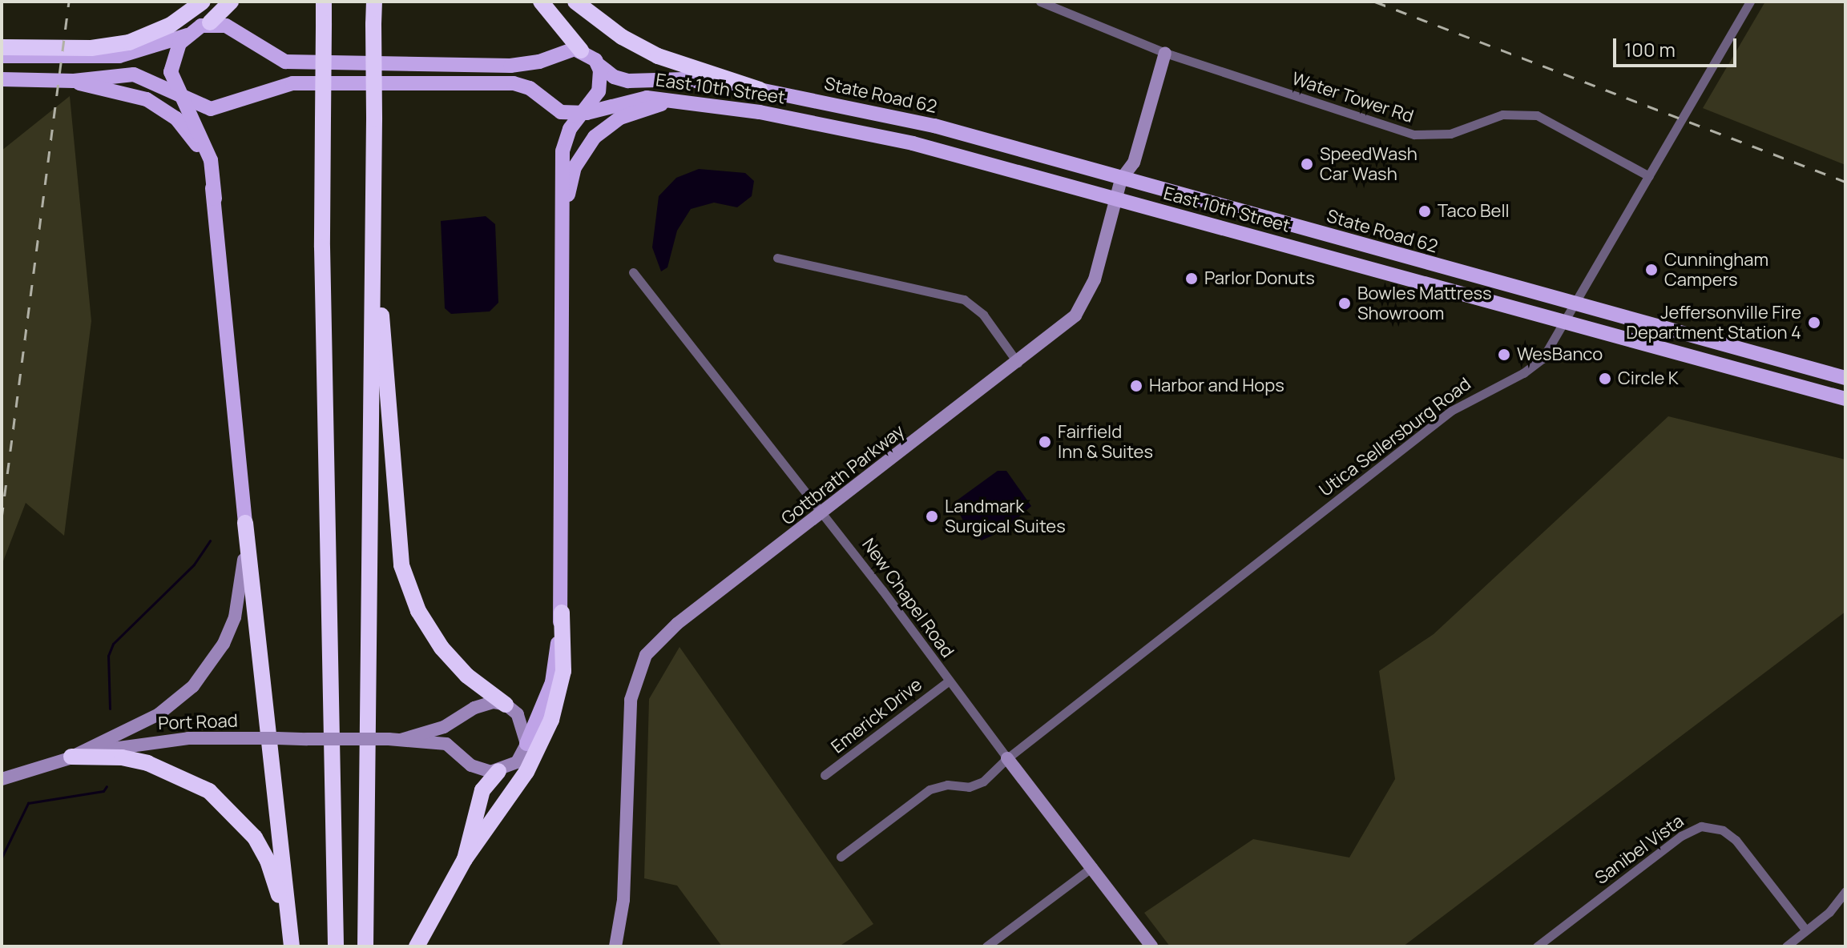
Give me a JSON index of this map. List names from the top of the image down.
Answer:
{
  "streets": {
    "main road": ["East 10th Street", "State Road 62"],
    "street": [
      "Water Tower Rd",
      "Utica Sellersburg Road",
      "Gottbrath Parkway",
      "New Chapel Road",
      "Emerick Drive",
      "Port Road",
      "Sanibel Vista"
    ]
  },
  "crossings": [
    ["East 10th Street", "State Road 62"],
    ["East 10th Street", "Utica Sellersburg Road"],
    ["East 10th Street", "Gottbrath Parkway"],
    ["State Road 62", "Utica Sellersburg Road"],
    ["State Road 62", "Gottbrath Parkway"],
    ["Water Tower Rd", "Utica Sellersburg Road"],
    ["Water Tower Rd", "Gottbrath Parkway"],
    ["Utica Sellersburg Road", "New Chapel Road"],
    ["Gottbrath Parkway", "New Chapel Road"],
    ["New Chapel Road", "Emerick Drive"]
  ],
  "places": [
    "SpeedWash Car Wash",
    "Taco Bell",
    "Cunningham Campers",
    "Parlor Donuts",
    "Bowles Mattress Showroom",
    "Jeffersonville Fire Department Station 4",
    "WesBanco",
    "Circle K",
    "Harbor and Hops",
    "Fairfield Inn & Suites",
    "Landmark Surgical Suites"
  ],
  "scale_bar": "100 m"
}
